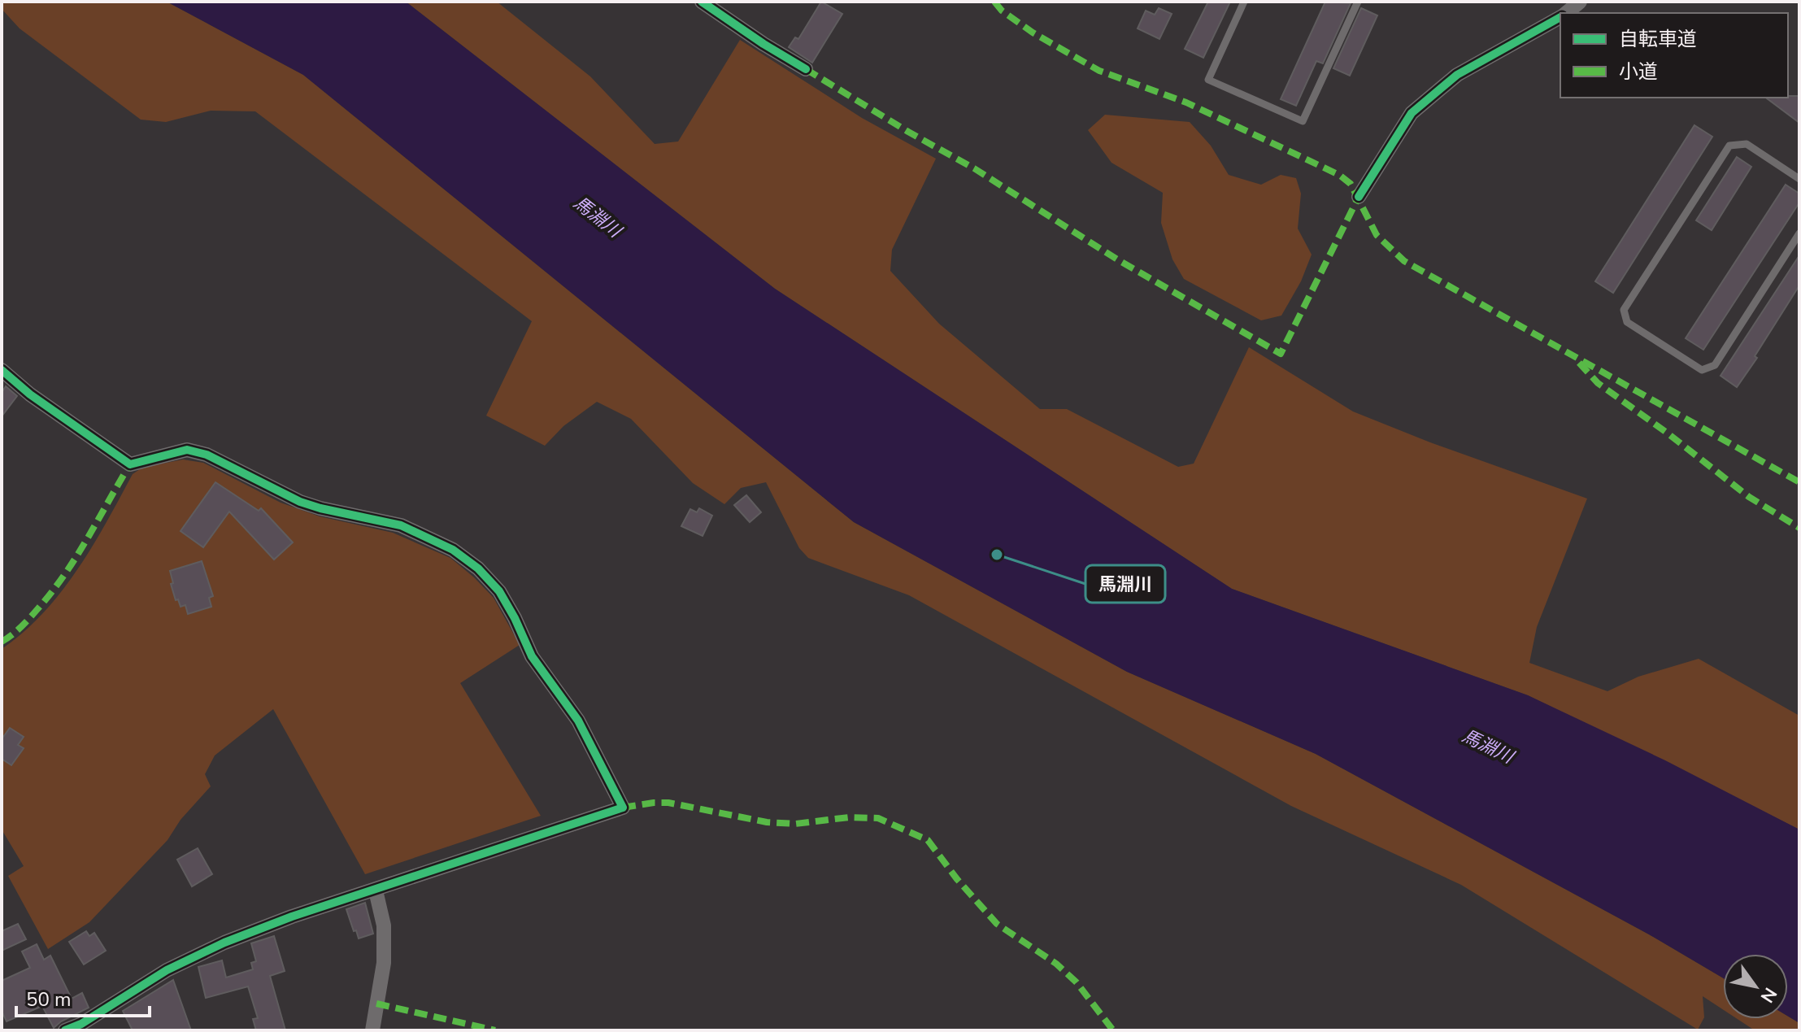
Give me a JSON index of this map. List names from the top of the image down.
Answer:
{
  "water": ["馬淵川"],
  "places": ["馬淵川"],
  "legend": ["自転車道", "小道"],
  "scale_bar": "50 m",
  "north": "bottom right"
}
